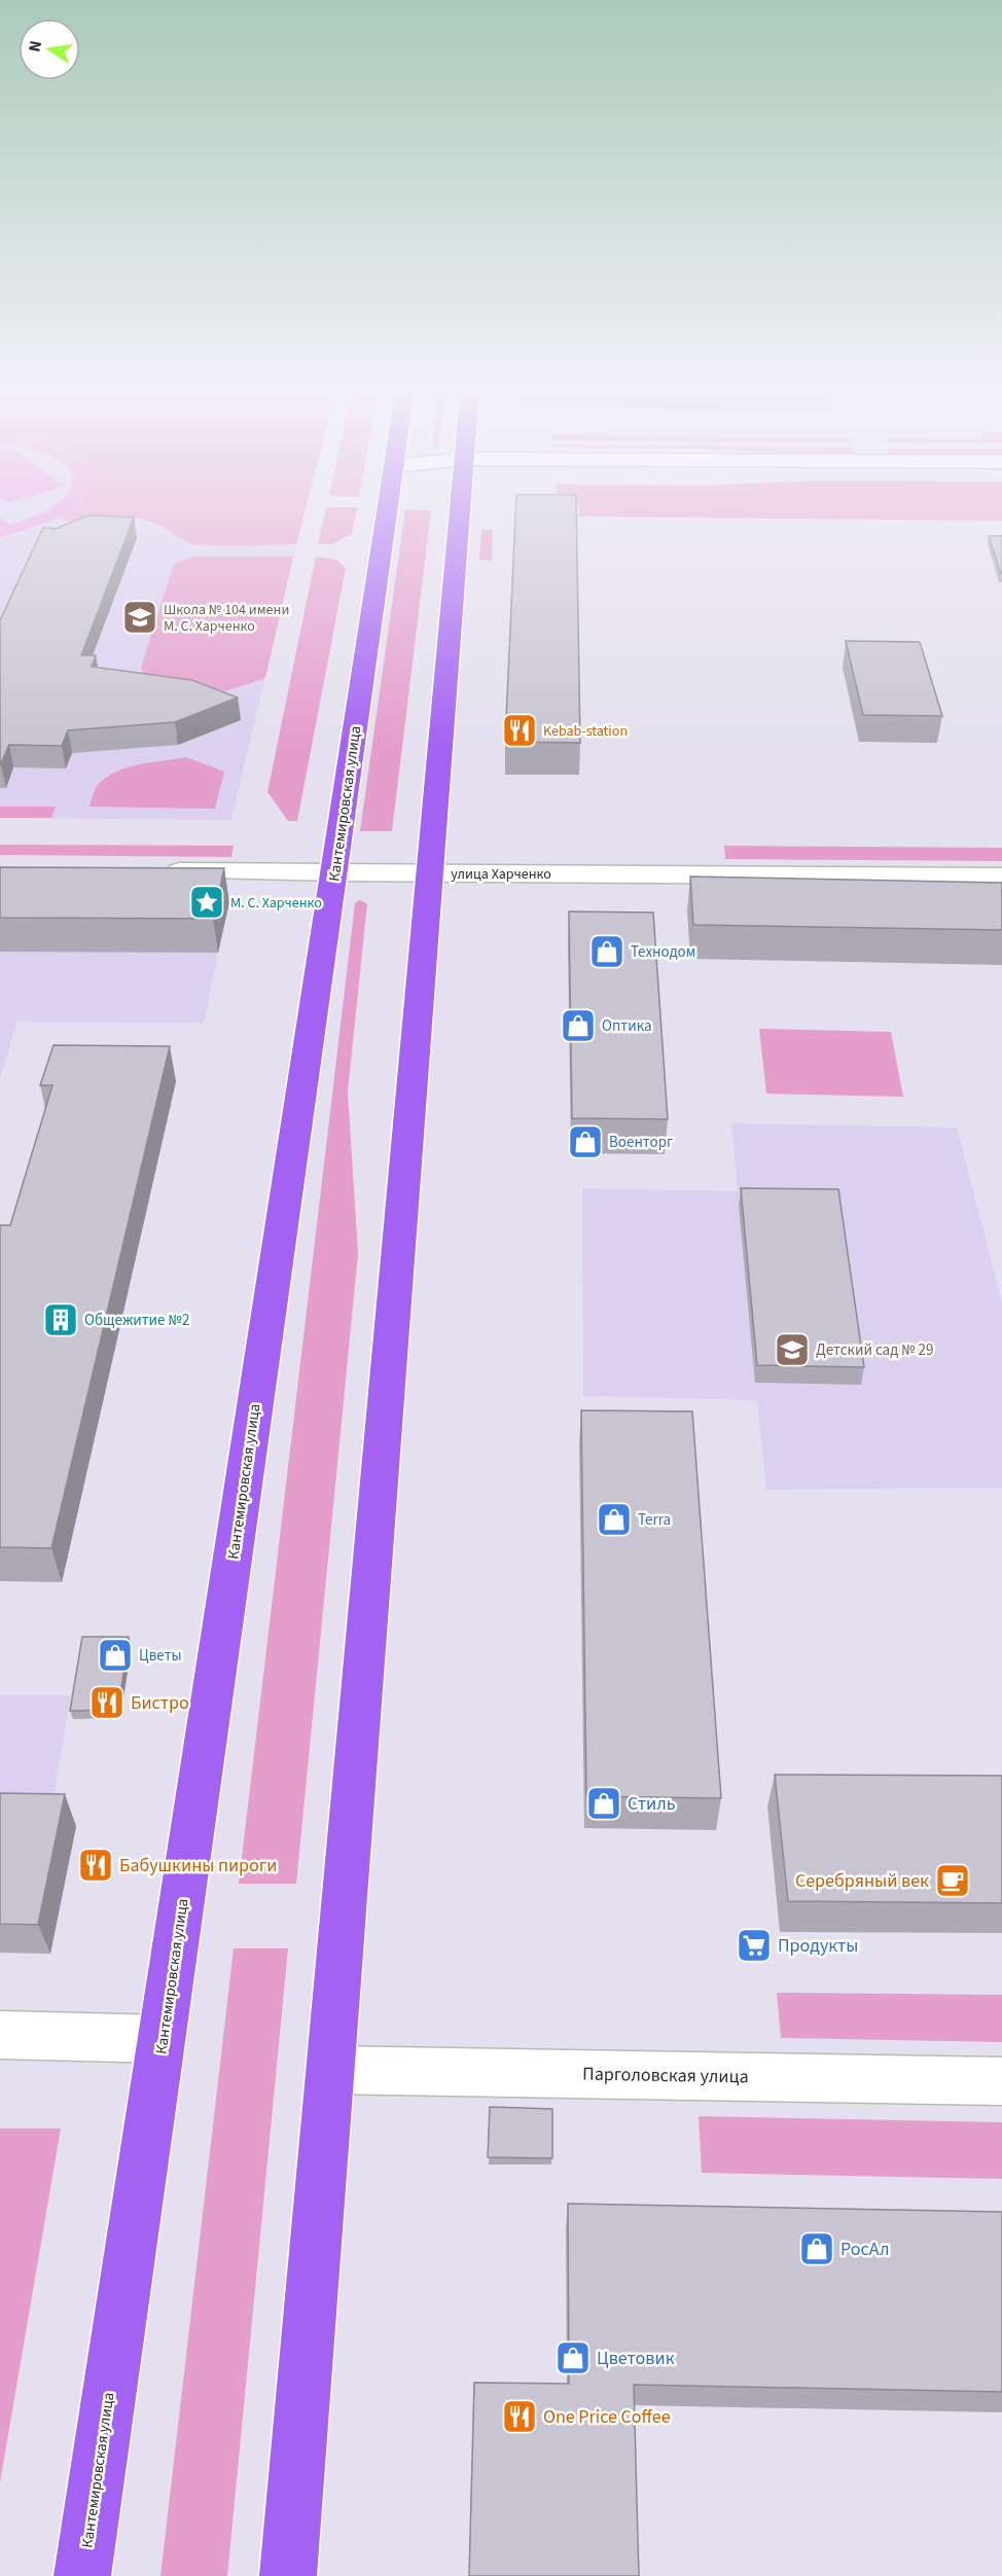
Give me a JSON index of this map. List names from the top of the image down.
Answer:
{
  "streets": {
    "main road": ["Кантемировская улица"],
    "street": ["улица Харченко", "Парголовская улица"]
  },
  "crossings": [
    ["Кантемировская улица", "улица Харченко"]
  ],
  "places": {
    "school or university": ["Школа № 104 имени М. С. Харченко", "Детский сад № 29"],
    "restaurant": [
      "Kebab-station",
      "Бистро",
      "Бабушкины пироги",
      "One Price Coffee"
    ],
    "place": ["М. С. Харченко"],
    "shop": [
      "Технодом",
      "Оптика",
      "Военторг",
      "Terra",
      "Цветы",
      "Стиль",
      "РосАл",
      "Цветовик"
    ],
    "building": ["Общежитие №2"],
    "cafe": ["Серебряный век"],
    "supermarket": ["Продукты"]
  },
  "north": "left"
}
